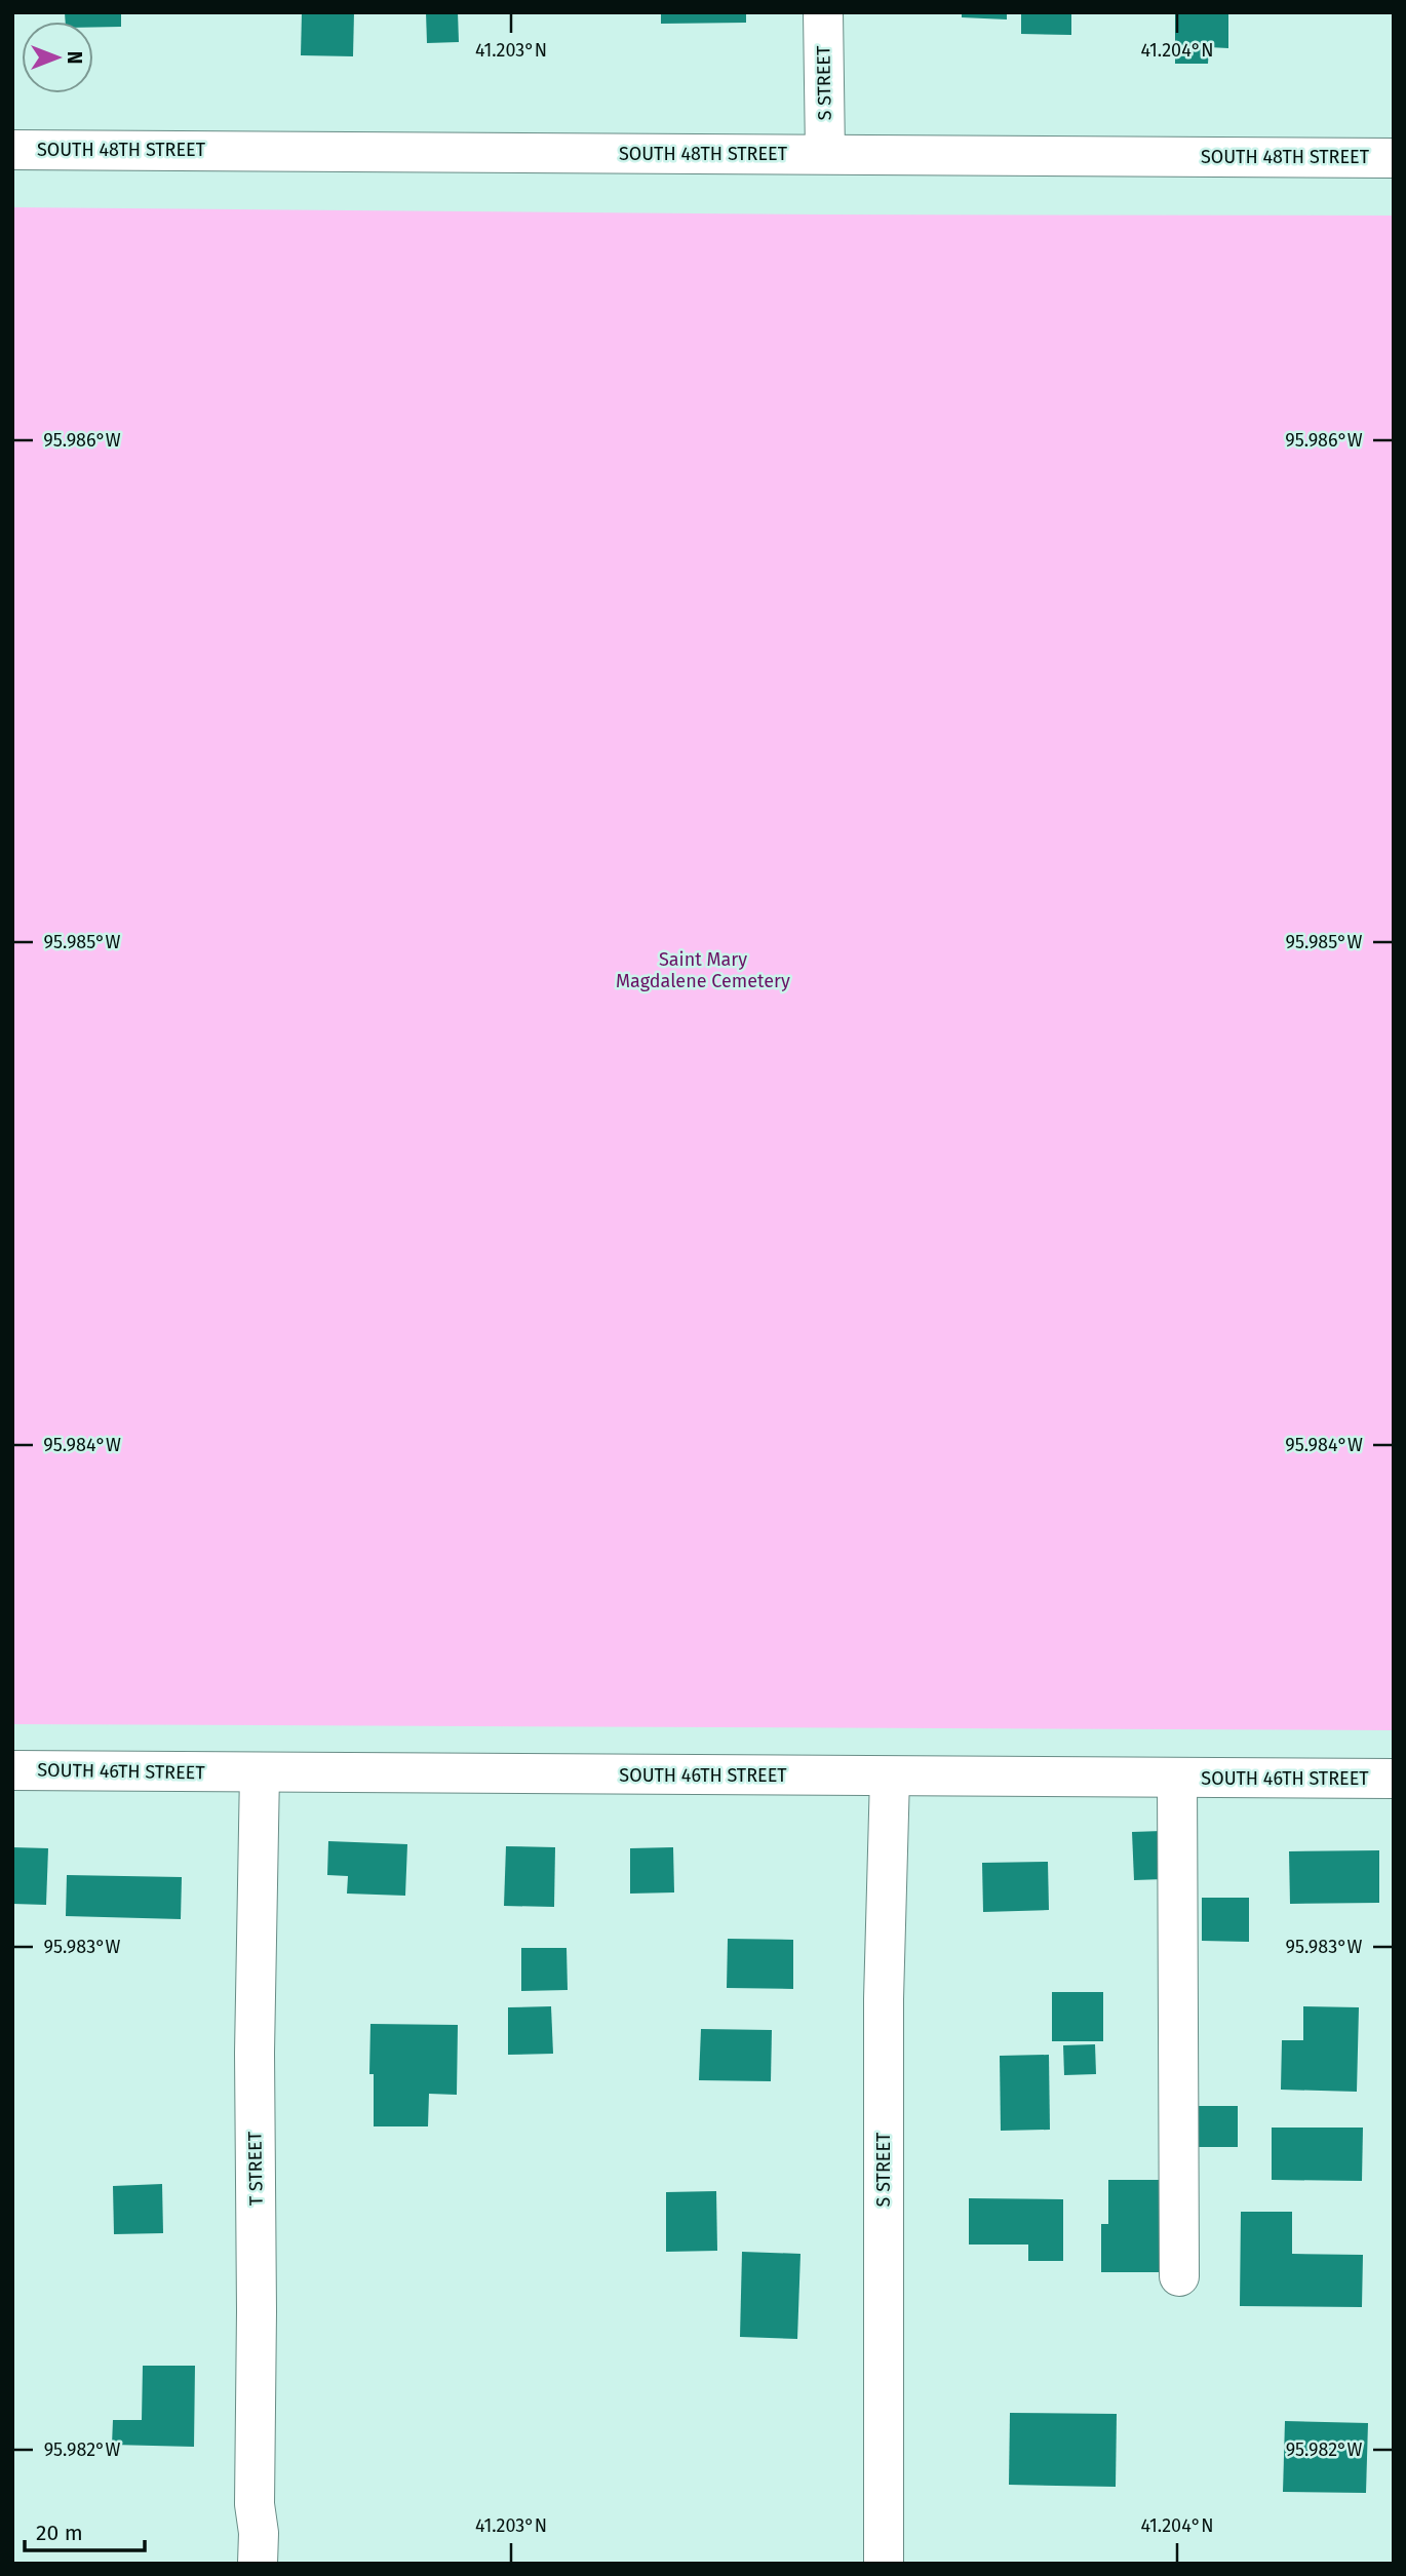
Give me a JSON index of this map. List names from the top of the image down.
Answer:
{
  "streets": {
    "street": [
      "S STREET",
      "SOUTH 48TH STREET",
      "SOUTH 46TH STREET",
      "T STREET"
    ]
  },
  "crossings": [
    ["S STREET", "SOUTH 48TH STREET"],
    ["S STREET", "SOUTH 46TH STREET"],
    ["SOUTH 46TH STREET", "T STREET"]
  ],
  "parks": ["Saint Mary Magdalene Cemetery"],
  "scale_bar": "20 m",
  "north": "right",
  "coordinates": [
    "41.203°N",
    "41.204°N",
    "95.986°W",
    "95.985°W",
    "95.984°W",
    "95.983°W",
    "95.982°W"
  ]
}
